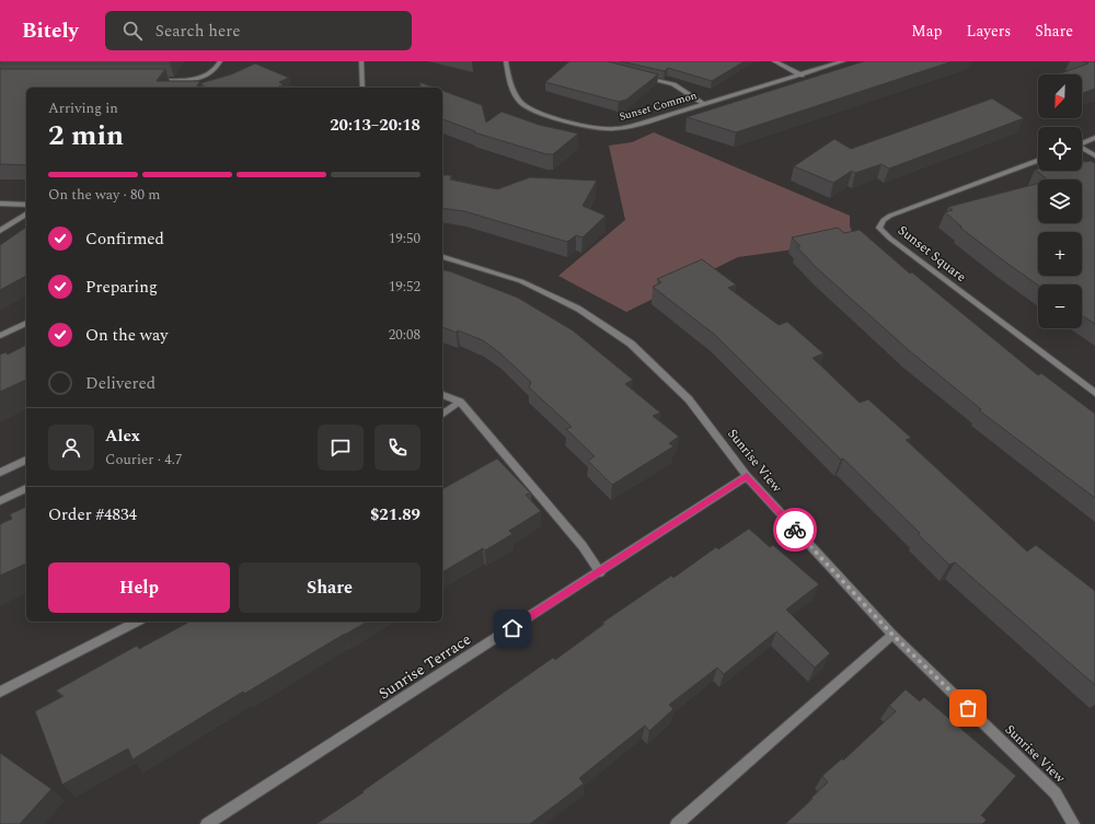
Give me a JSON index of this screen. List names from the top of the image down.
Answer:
{
  "streets": {
    "street": [
      "Sunset Common",
      "Sunset Square",
      "Sunrise View",
      "Sunrise Terrace"
    ]
  },
  "crossings": [
    ["Sunrise View", "Sunrise Terrace"]
  ],
  "north": "bottom left",
  "page": {
    "header": "Bitely",
    "search": "Search here",
    "nav": ["Map", "Layers", "Share"],
    "map_buttons": ["+", "−"],
    "heading": ["2 min", "Arriving in", "20:13–20:18"],
    "panel": [
      "Alex",
      "Courier · 4.7",
      "Order #4834",
      "$21.89"
    ],
    "bar": "On the way · 80 m",
    "list": [
      ["Confirmed", "19:50"],
      ["Preparing", "19:52"],
      ["On the way", "20:08"],
      "Delivered"
    ],
    "buttons": ["Help", "Share"]
  }
}
